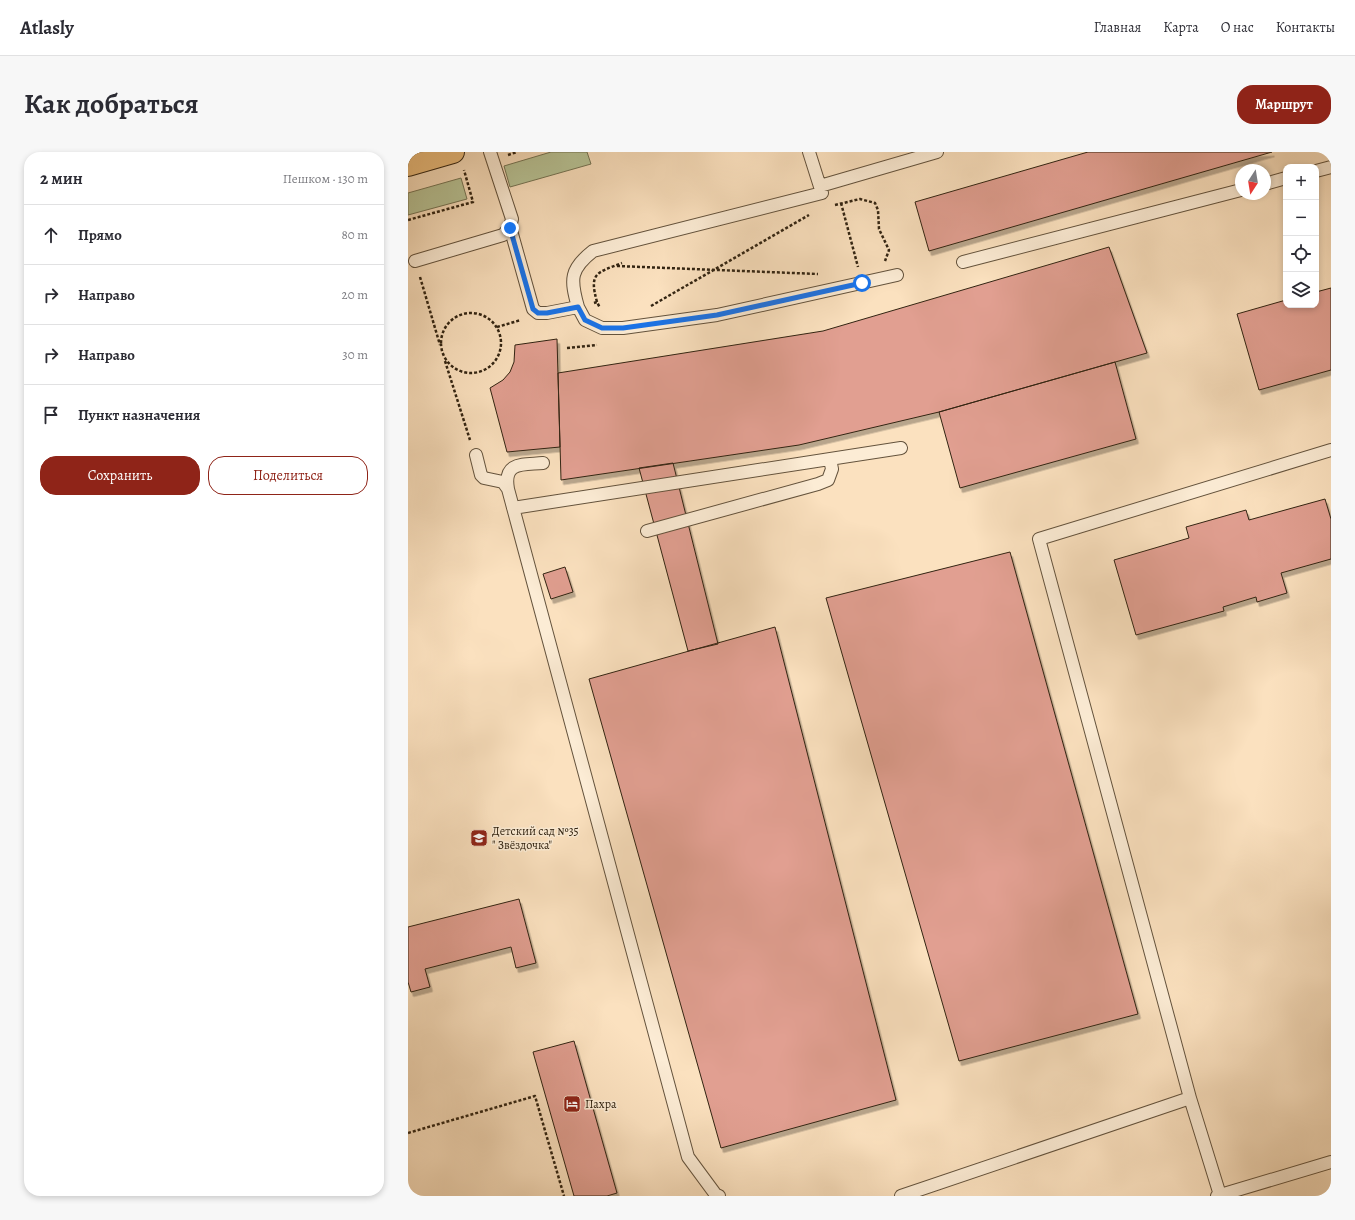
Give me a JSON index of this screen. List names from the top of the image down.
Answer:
{
  "places": {
    "school or university": ["Детский сад №35 \" Звёздочка\""],
    "hotel": ["Пахра"]
  },
  "north": "bottom",
  "page": {
    "header": "Atlasly",
    "nav": [
      "Главная",
      "Карта",
      "О нас",
      "Контакты"
    ],
    "title": "Как добраться",
    "buttons": [
      "Маршрут",
      ["Сохранить", "Поделиться"]
    ],
    "heading": ["2 мин", "Пешком · 130 m"],
    "map_buttons": ["+", "−"],
    "list": [
      ["Прямо", "80 m"],
      ["Направо", "20 m"],
      ["Направо", "30 m"],
      "Пункт назначения"
    ]
  }
}
